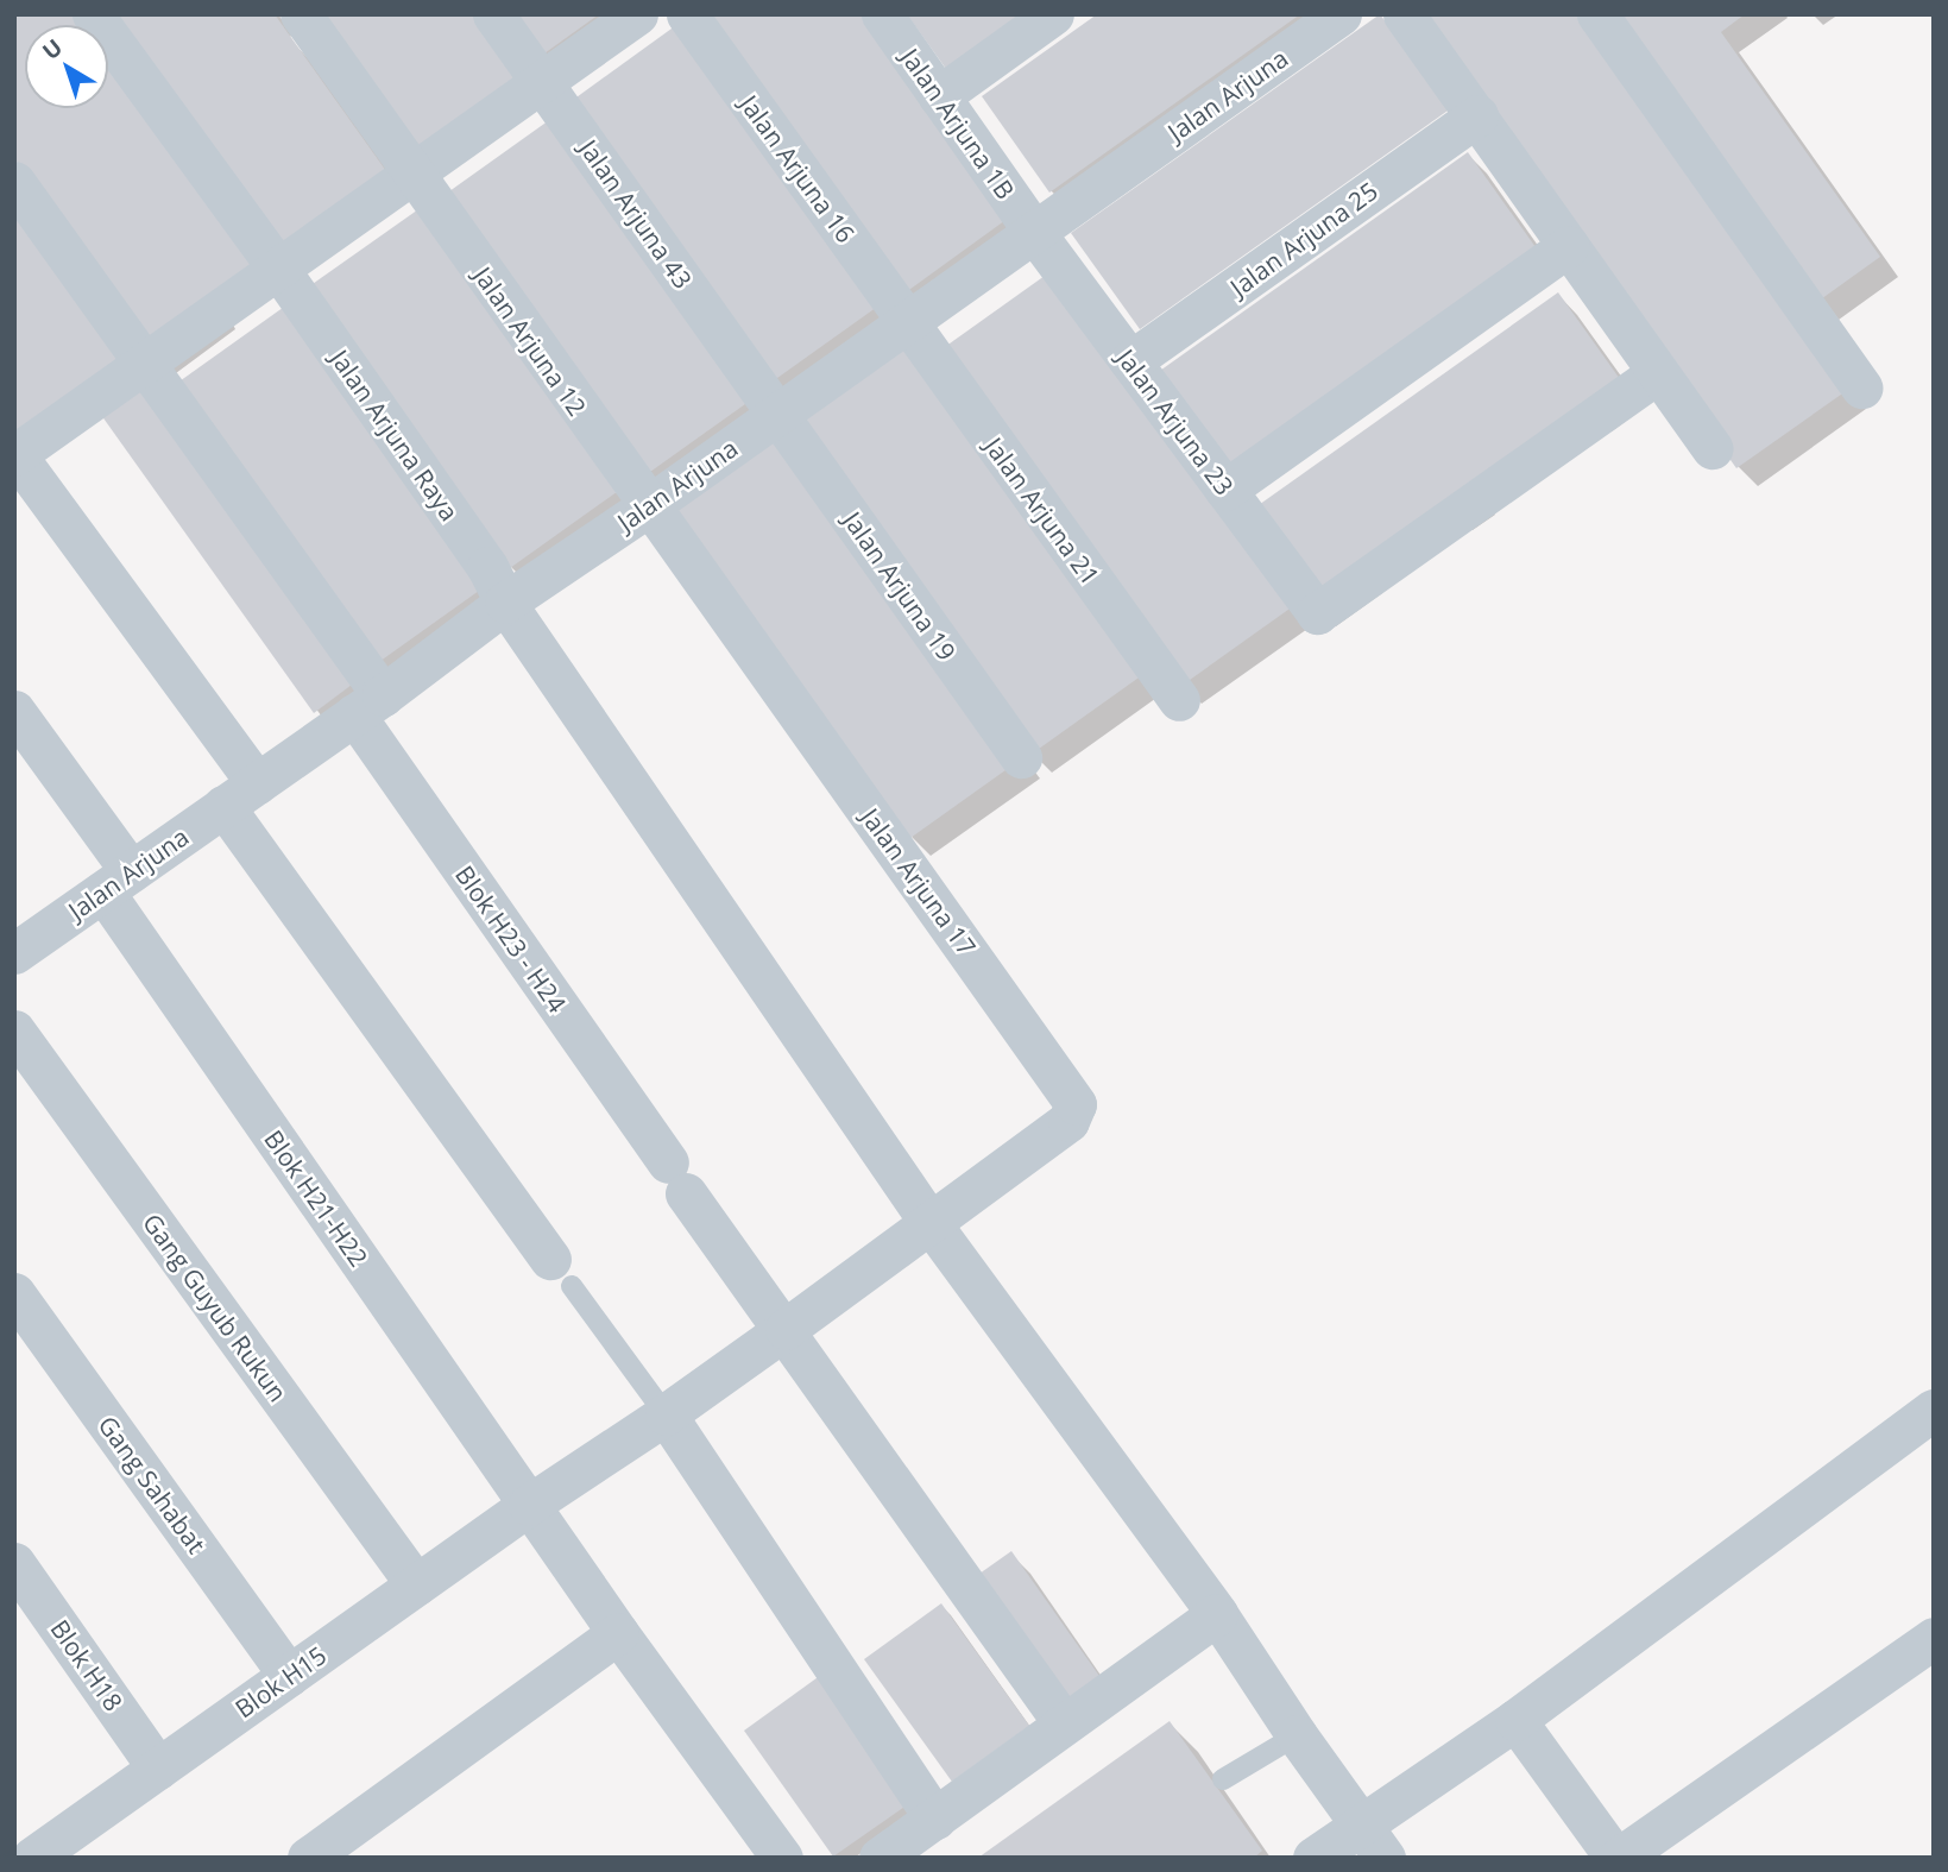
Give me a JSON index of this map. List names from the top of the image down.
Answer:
{
  "streets": {
    "street": [
      "Jalan Arjuna",
      "Jalan Arjuna 1B",
      "Jalan Arjuna 16",
      "Jalan Arjuna 43",
      "Jalan Arjuna 25",
      "Jalan Arjuna 12",
      "Jalan Arjuna 23",
      "Jalan Arjuna Raya",
      "Jalan Arjuna 21",
      "Jalan Arjuna 19",
      "Jalan Arjuna 17",
      "Blok H23 - H24",
      "Blok H21-H22",
      "Gang Guyub Rukun",
      "Gang Sahabat",
      "Blok H18",
      "Blok H15"
    ]
  },
  "crossings": [
    ["Jalan Arjuna", "Jalan Arjuna 1B"],
    ["Jalan Arjuna", "Jalan Arjuna 16"],
    ["Jalan Arjuna", "Jalan Arjuna 43"],
    ["Jalan Arjuna", "Jalan Arjuna 12"],
    ["Jalan Arjuna", "Jalan Arjuna 23"],
    ["Jalan Arjuna", "Jalan Arjuna Raya"],
    ["Jalan Arjuna", "Jalan Arjuna 21"],
    ["Jalan Arjuna", "Jalan Arjuna 19"],
    ["Jalan Arjuna", "Jalan Arjuna 17"],
    ["Jalan Arjuna", "Blok H23 - H24"],
    ["Jalan Arjuna", "Blok H21-H22"],
    ["Jalan Arjuna 1B", "Jalan Arjuna 23"],
    ["Jalan Arjuna 16", "Jalan Arjuna 21"],
    ["Jalan Arjuna 43", "Jalan Arjuna 19"],
    ["Jalan Arjuna 25", "Jalan Arjuna 23"],
    ["Jalan Arjuna 12", "Jalan Arjuna 17"],
    ["Jalan Arjuna Raya", "Jalan Arjuna 17"],
    ["Jalan Arjuna Raya", "Blok H15"],
    ["Jalan Arjuna 17", "Blok H15"],
    ["Blok H23 - H24", "Blok H15"],
    ["Blok H21-H22", "Blok H15"],
    ["Gang Guyub Rukun", "Blok H15"],
    ["Gang Sahabat", "Blok H15"],
    ["Blok H18", "Blok H15"]
  ],
  "north": "top left"
}
